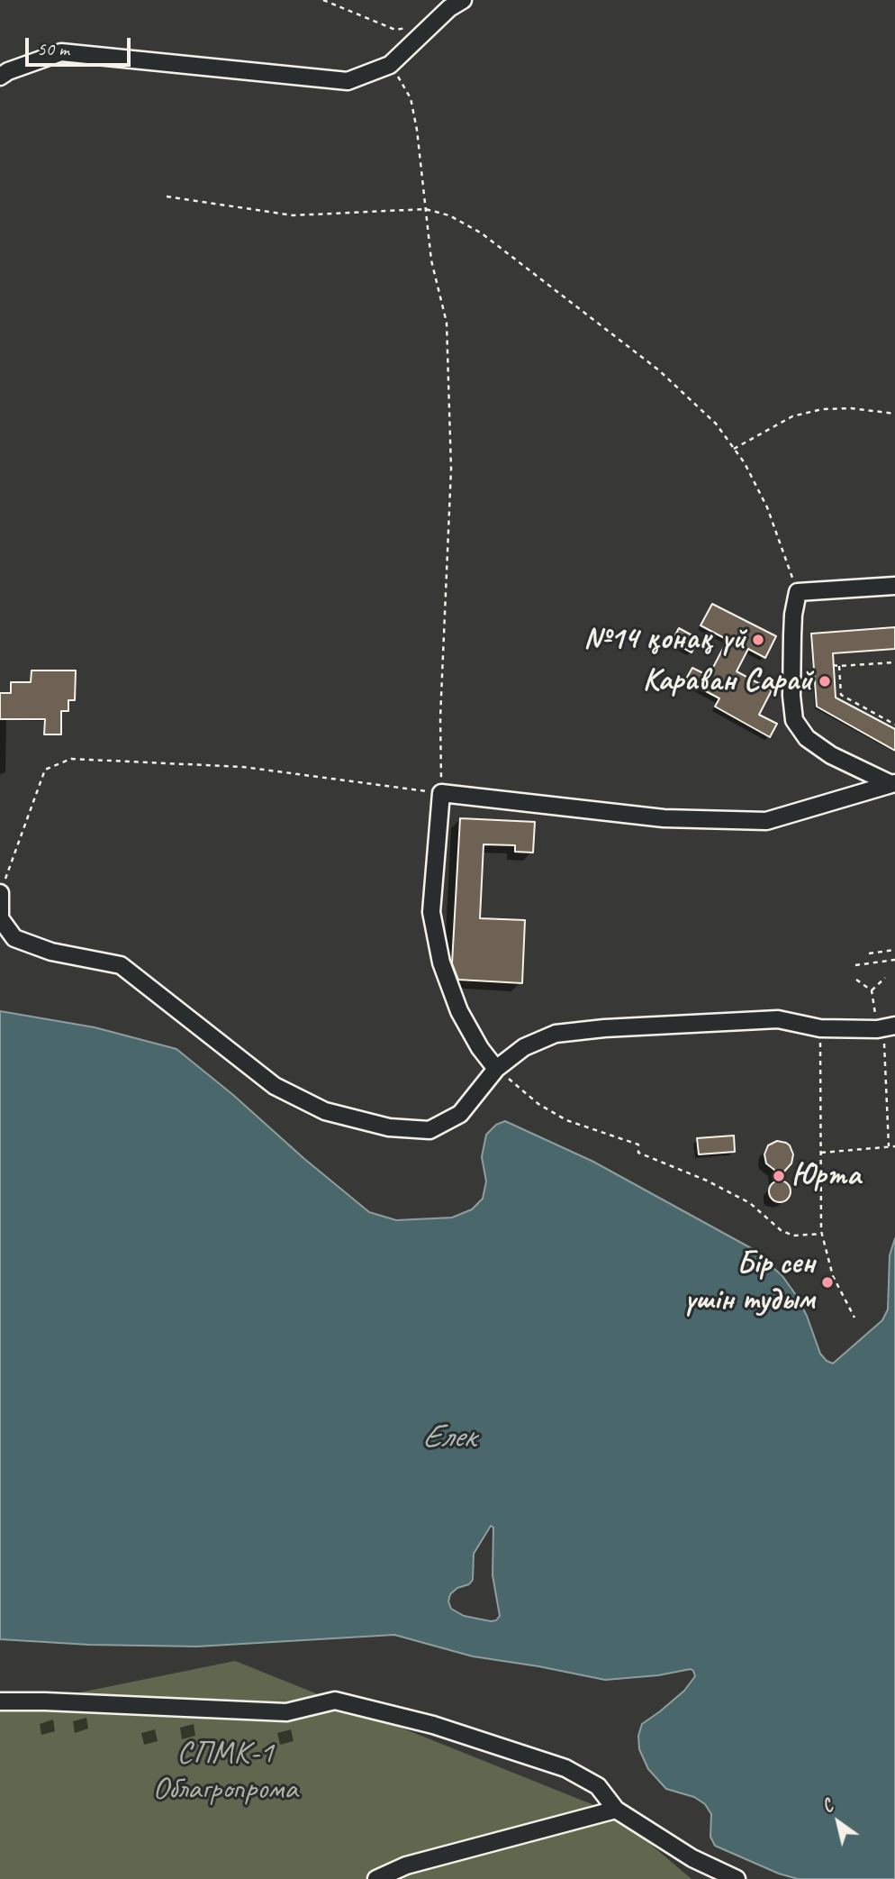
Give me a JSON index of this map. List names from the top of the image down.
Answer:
{
  "water": ["Елек"],
  "parks": ["СПМК-1 Облагропрома"],
  "places": [
    "№14 қонақ үй",
    "Караван Сарай",
    "Юрта",
    "Бір сен үшін тудым"
  ],
  "scale_bar": "50 m",
  "north": "top left"
}
